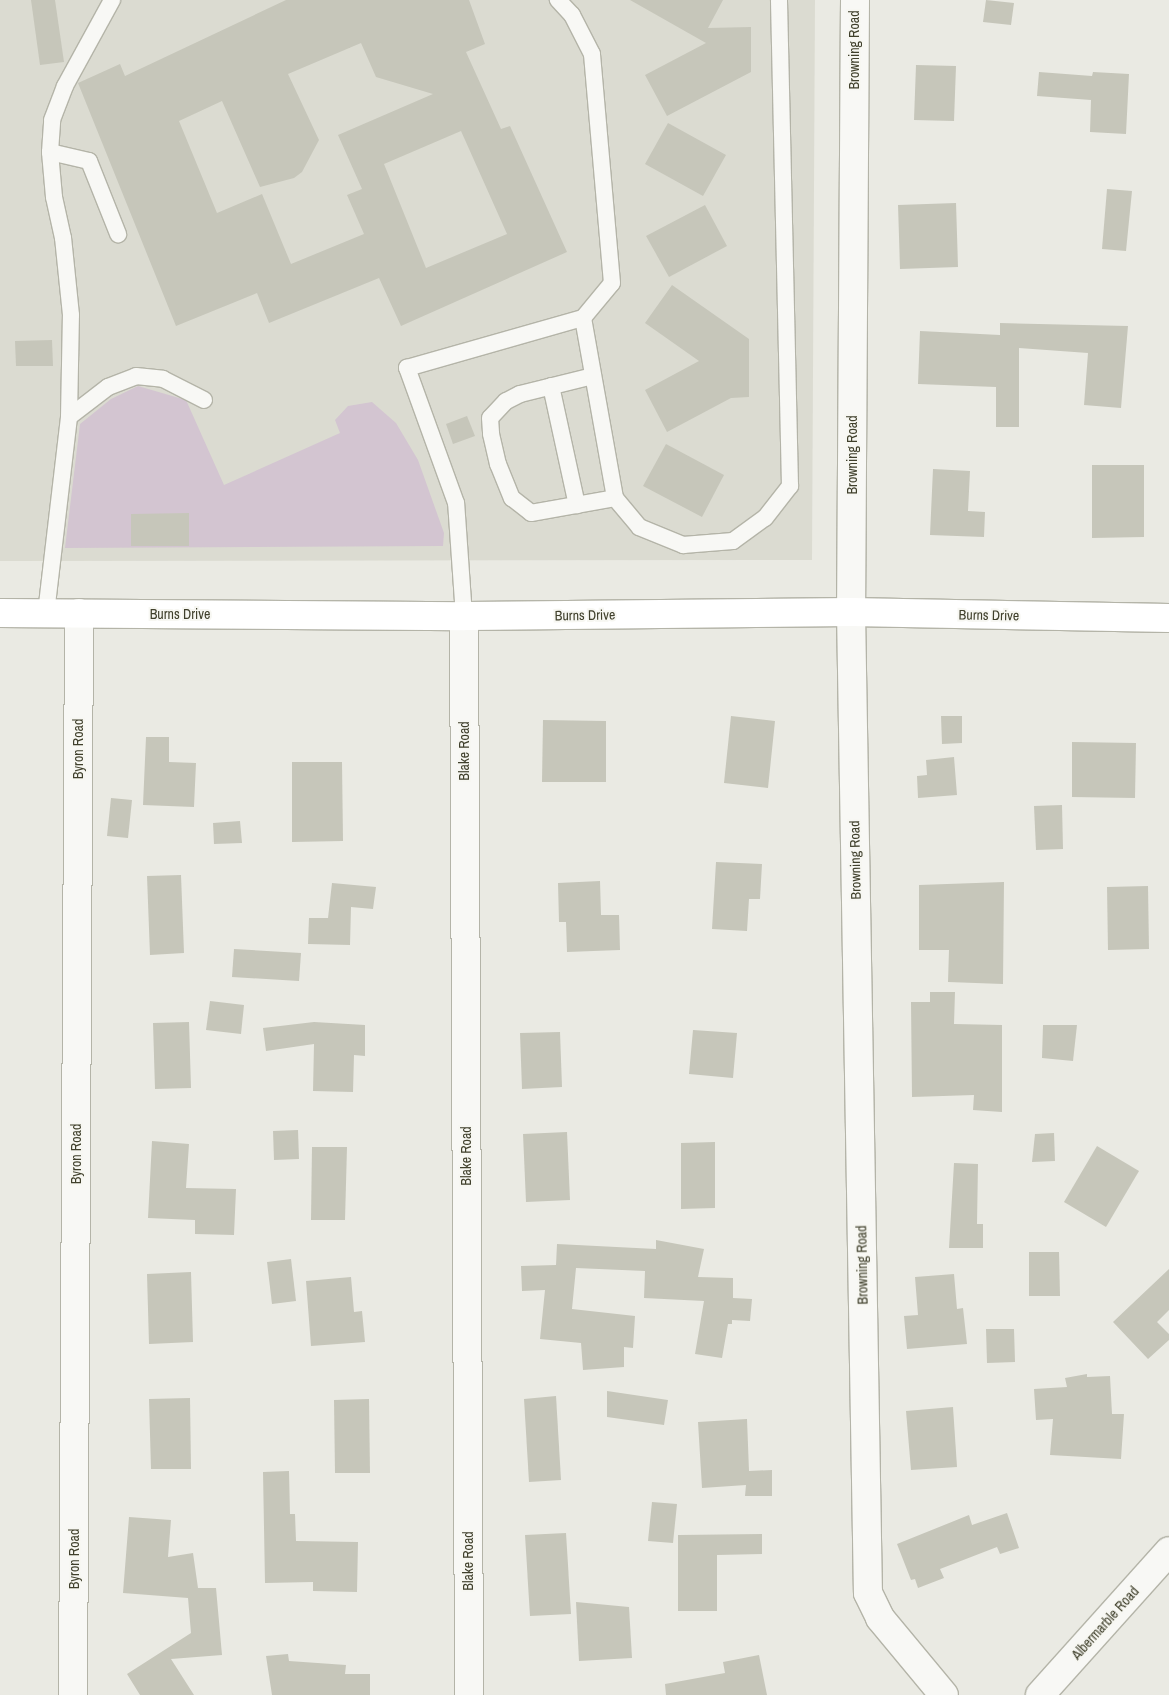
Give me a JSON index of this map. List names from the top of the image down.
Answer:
{
  "streets": {
    "main road": ["Burns Drive"],
    "street": [
      "Browning Road",
      "Byron Road",
      "Blake Road",
      "Albermarble Road"
    ]
  },
  "crossings": [
    ["Browning Road", "Burns Drive"],
    ["Burns Drive", "Byron Road"],
    ["Burns Drive", "Blake Road"]
  ]
}
